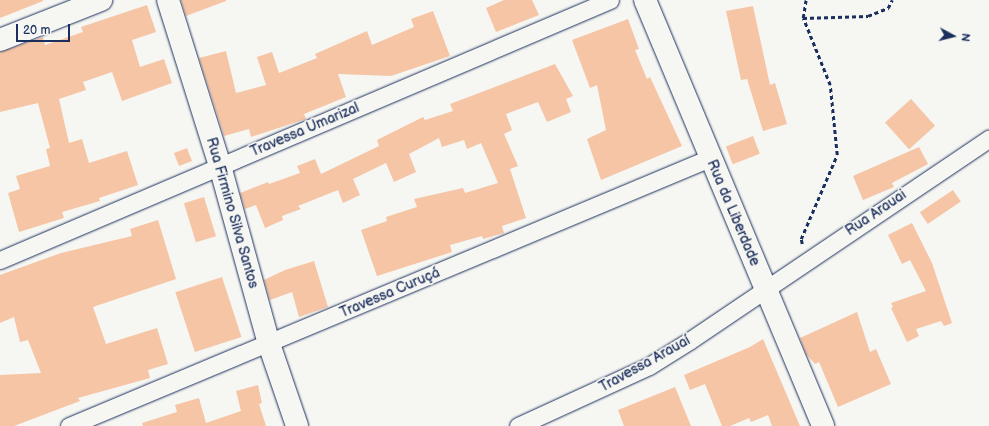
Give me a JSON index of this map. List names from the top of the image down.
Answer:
{
  "streets": {
    "street": [
      "Travessa Umarizal",
      "Rua Firmino Silva Santos",
      "Rua da Liberdade",
      "Rua Arauai",
      "Travessa Curuçá",
      "Travessa Arauaí"
    ]
  },
  "crossings": [
    ["Travessa Umarizal", "Rua Firmino Silva Santos"],
    ["Rua Firmino Silva Santos", "Travessa Curuçá"],
    ["Rua da Liberdade", "Rua Arauai"],
    ["Rua da Liberdade", "Travessa Curuçá"],
    ["Rua da Liberdade", "Travessa Arauaí"],
    ["Rua Arauai", "Travessa Arauaí"]
  ],
  "scale_bar": "20 m",
  "north": "right"
}
